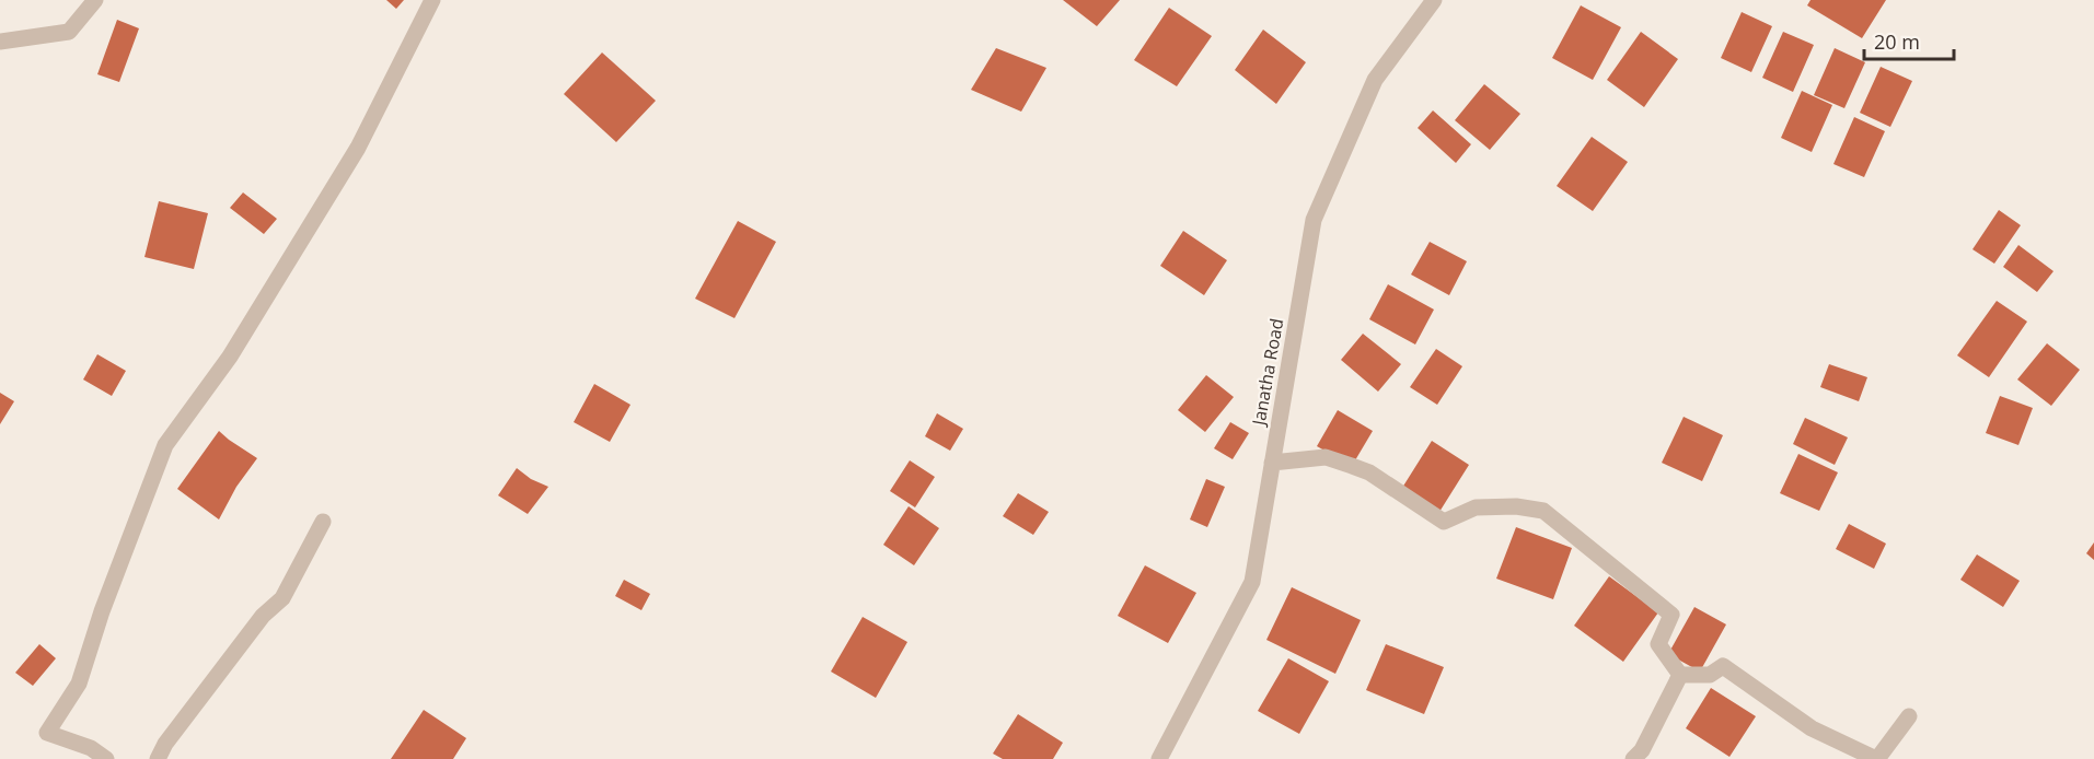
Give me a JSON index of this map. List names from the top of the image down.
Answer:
{
  "streets": {
    "street": ["Janatha Road"]
  },
  "scale_bar": "20 m"
}
